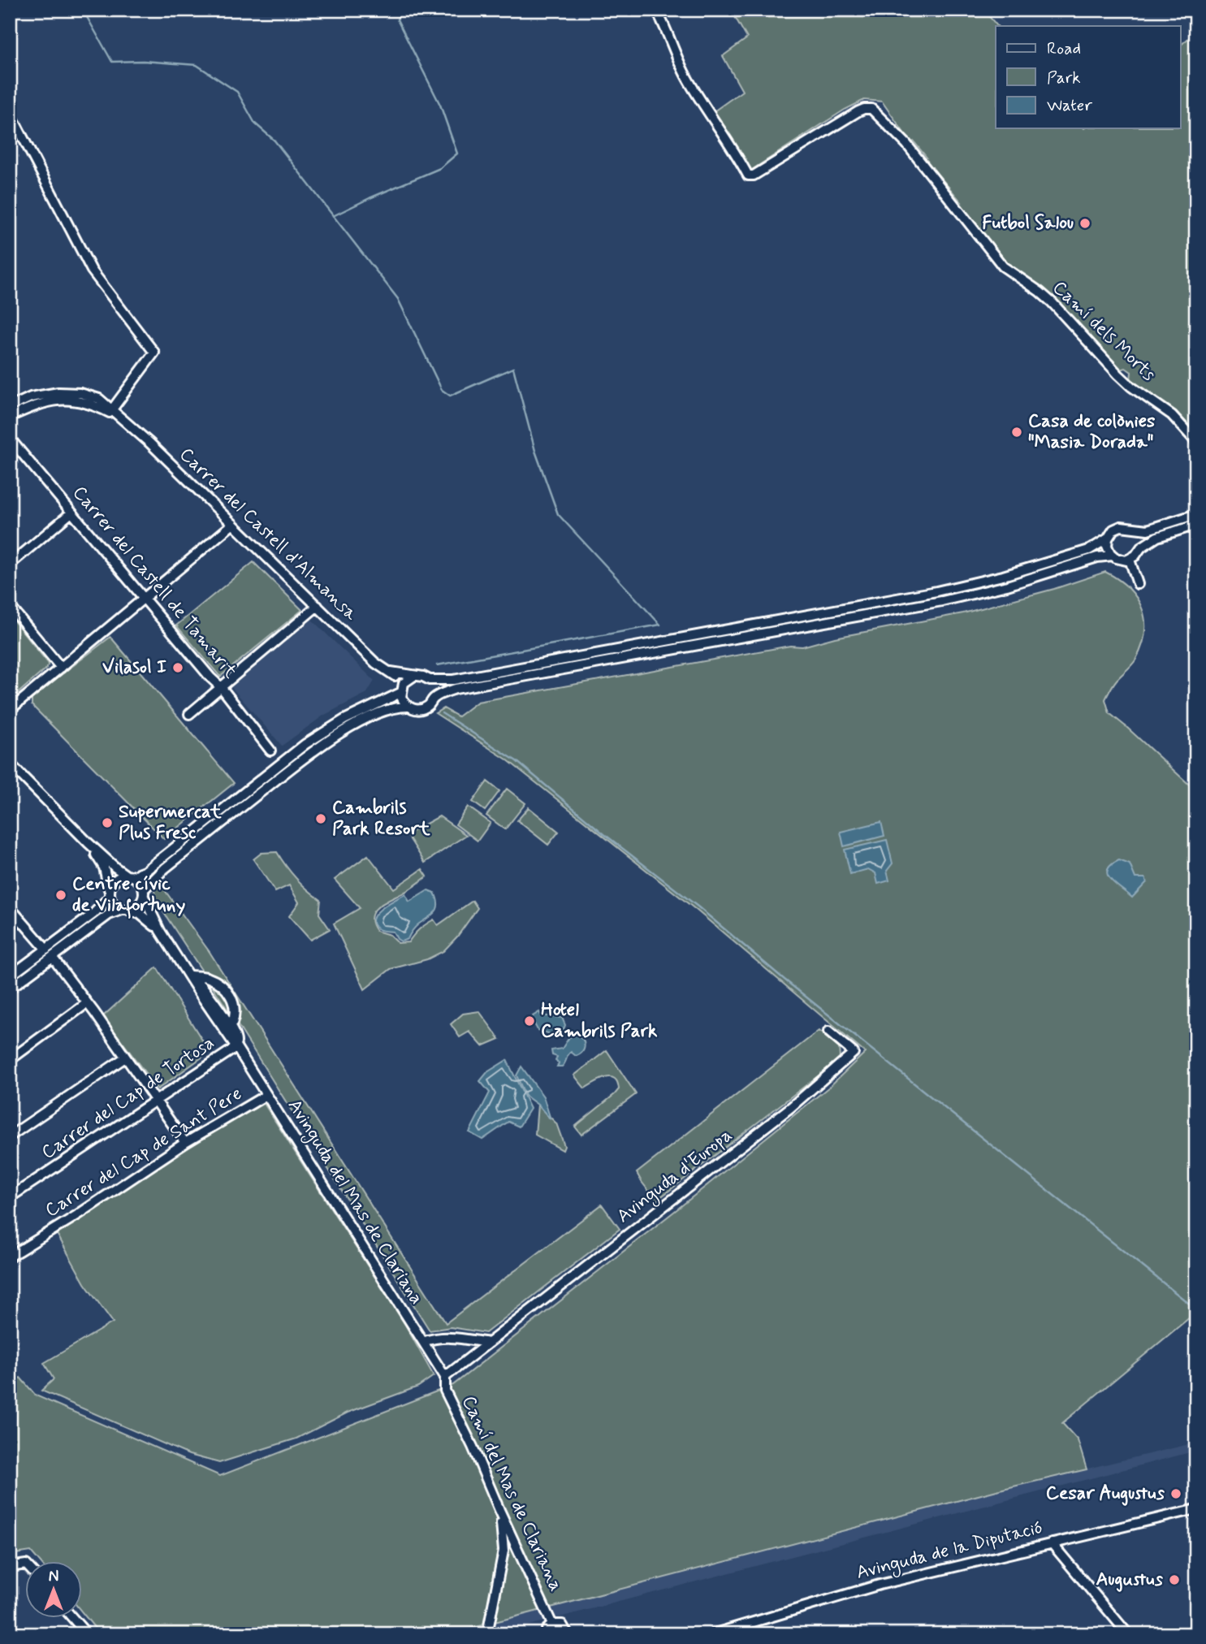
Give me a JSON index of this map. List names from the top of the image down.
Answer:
{
  "streets": {
    "street": [
      "Camí dels Morts",
      "Carrer del Castell d'Almansa",
      "Carrer del Castell de Tamarit",
      "Carrer del Cap de Tortosa",
      "Carrer del Cap de Sant Pere",
      "Avinguda d'Europa",
      "Avinguda del Mas de Clariana",
      "Camí del Mas de Clariana",
      "Avinguda de la Diputació"
    ]
  },
  "crossings": [
    ["Carrer del Cap de Tortosa", "Avinguda del Mas de Clariana"],
    ["Carrer del Cap de Sant Pere", "Avinguda del Mas de Clariana"],
    ["Avinguda d'Europa", "Avinguda del Mas de Clariana"],
    ["Avinguda d'Europa", "Camí del Mas de Clariana"],
    ["Avinguda del Mas de Clariana", "Camí del Mas de Clariana"]
  ],
  "places": [
    "Futbol Salou",
    "Casa de colònies \"Masia Dorada\"",
    "Vilasol I",
    "Cambrils Park Resort",
    "Supermercat Plus Fresc",
    "Centre cívic de Vilafortuny",
    "Hotel Cambrils Park",
    "Cesar Augustus",
    "Augustus"
  ],
  "legend": ["Road", "Park", "Water"],
  "north": "top"
}
